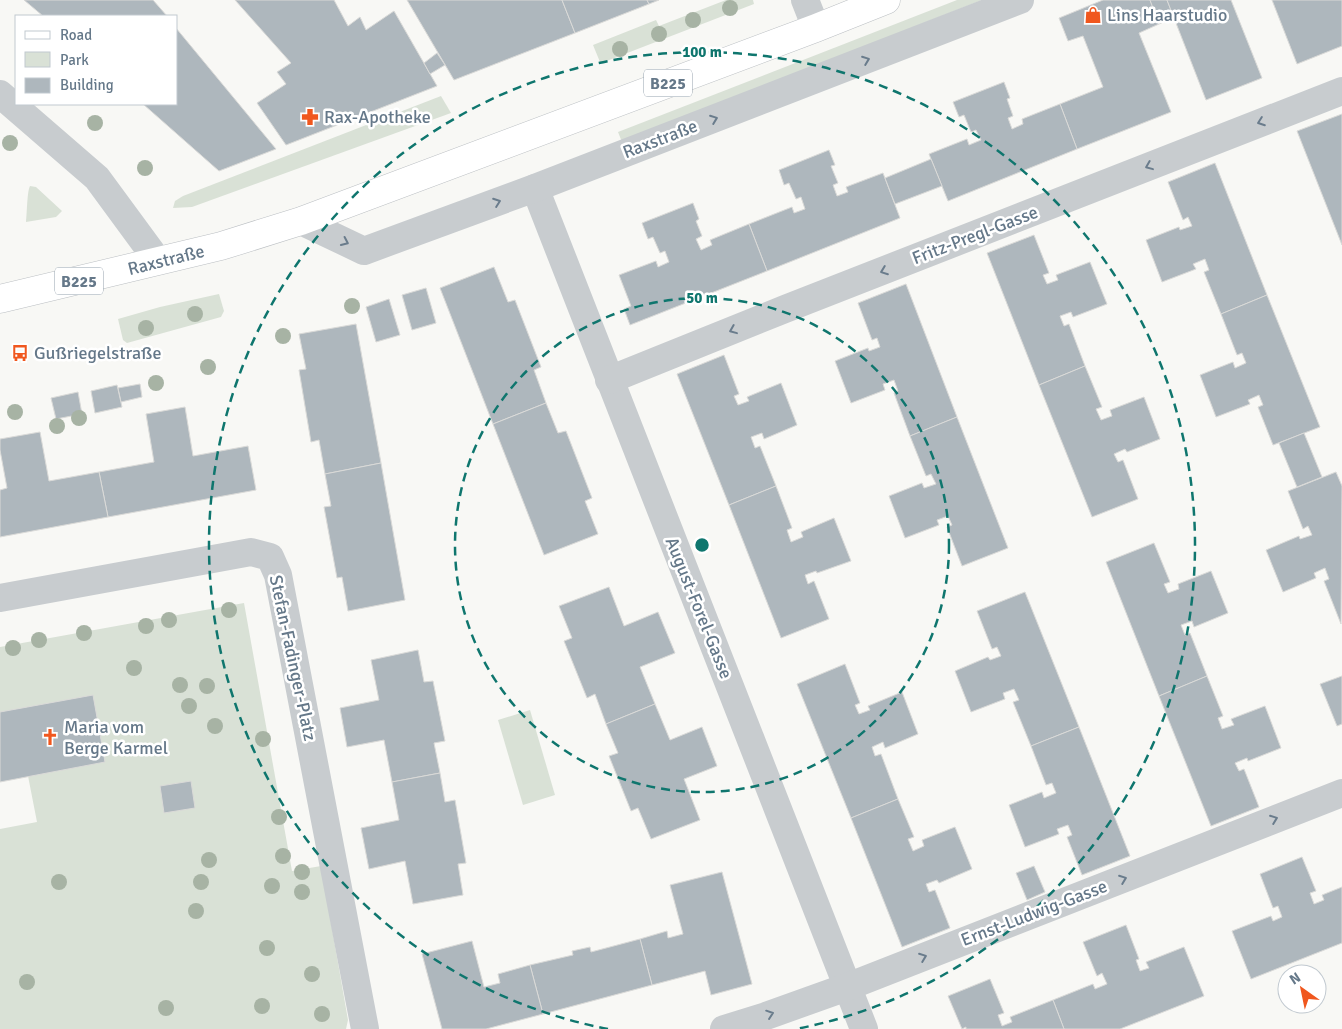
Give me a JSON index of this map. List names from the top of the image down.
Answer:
{
  "streets": {
    "main road": ["B225", "Raxstraße"],
    "street": [
      "Fritz-Pregl-Gasse",
      "August-Forel-Gasse",
      "Stefan-Fadinger-Platz",
      "Ernst-Ludwig-Gasse"
    ]
  },
  "crossings": [
    ["Raxstraße", "August-Forel-Gasse"],
    ["Fritz-Pregl-Gasse", "August-Forel-Gasse"],
    ["August-Forel-Gasse", "Ernst-Ludwig-Gasse"]
  ],
  "one_way": ["Fritz-Pregl-Gasse", "Ernst-Ludwig-Gasse"],
  "places": {
    "shop": ["Lins Haarstudio"],
    "pharmacy": ["Rax-Apotheke"],
    "bus stop": ["Gußriegelstraße"],
    "church": ["Maria vom Berge Karmel"]
  },
  "legend": ["Road", "Park", "Building"],
  "north": "top left",
  "rings": ["100 m", "50 m"]
}
